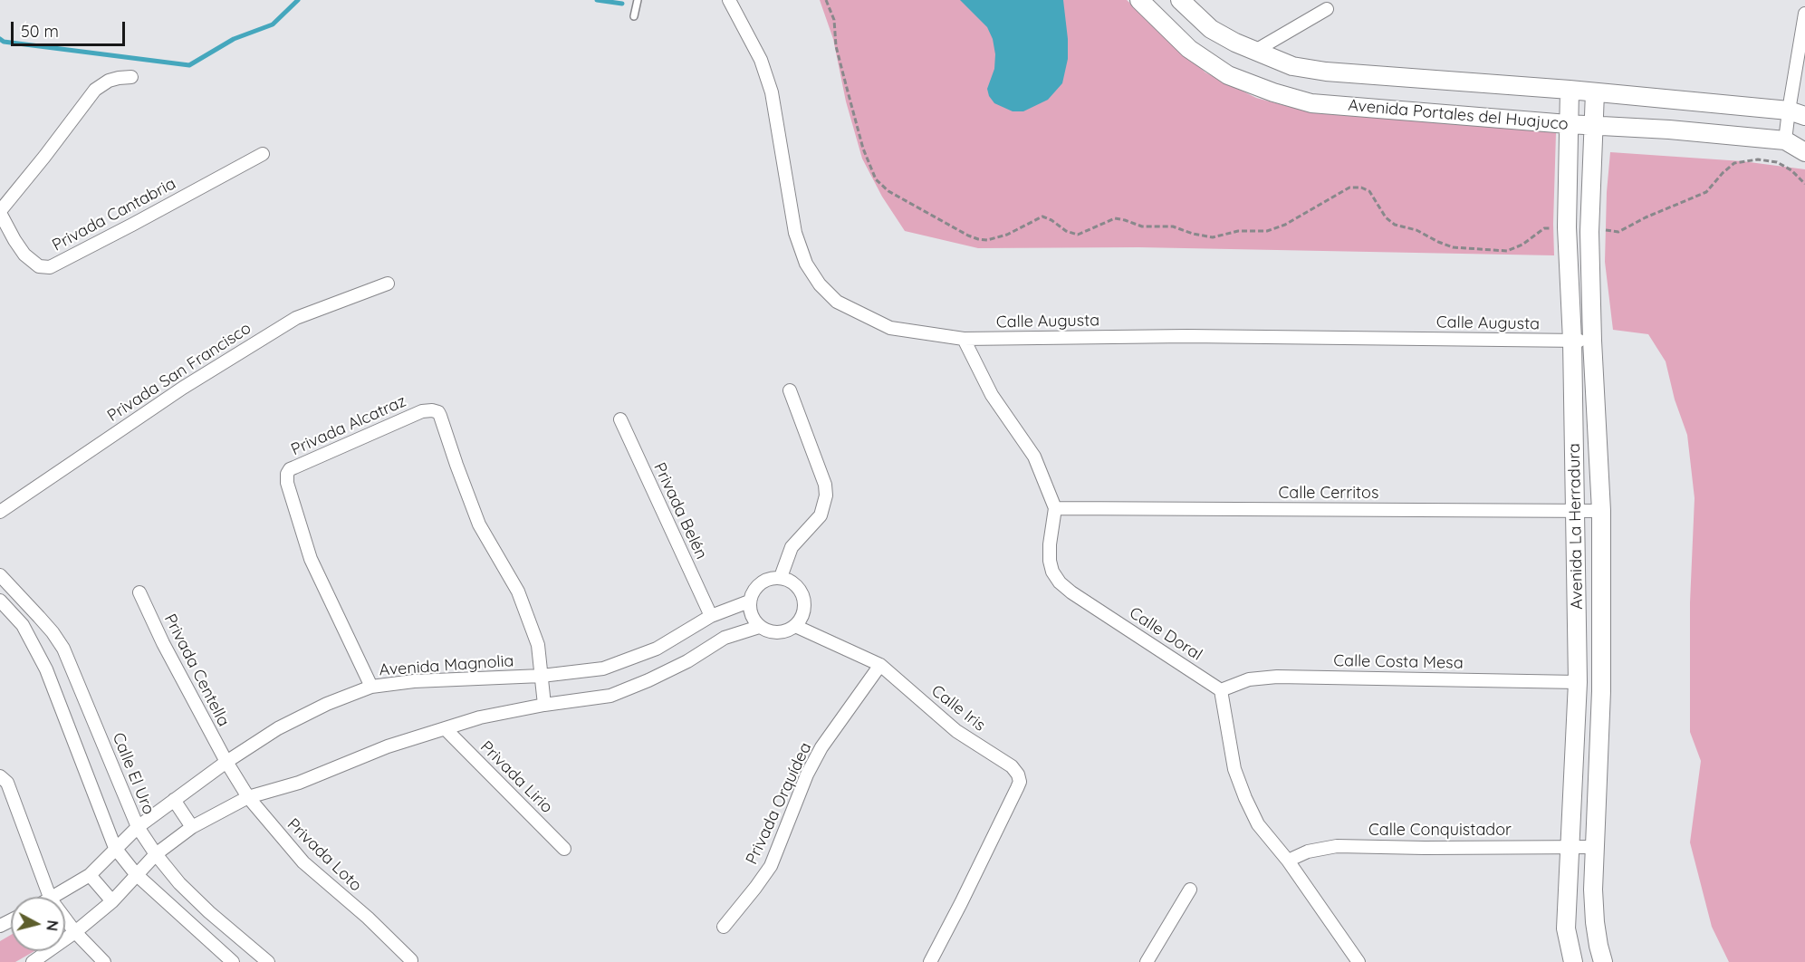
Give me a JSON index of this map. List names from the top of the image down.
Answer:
{
  "streets": {
    "street": [
      "Avenida Portales del Huajuco",
      "Privada Cantabria",
      "Calle Augusta",
      "Privada San Francisco",
      "Privada Alcatraz",
      "Calle Cerritos",
      "Privada Belén",
      "Avenida La Herradura",
      "Calle Doral",
      "Calle Costa Mesa",
      "Avenida Magnolia",
      "Privada Centella",
      "Calle Iris",
      "Calle El Uro",
      "Privada Lirio",
      "Privada Orquídea",
      "Calle Conquistador",
      "Privada Loto"
    ]
  },
  "crossings": [
    ["Avenida Portales del Huajuco", "Avenida La Herradura"],
    ["Calle Augusta", "Avenida La Herradura"],
    ["Privada Alcatraz", "Avenida Magnolia"],
    ["Calle Cerritos", "Avenida La Herradura"],
    ["Calle Cerritos", "Calle Doral"],
    ["Privada Belén", "Avenida Magnolia"],
    ["Avenida La Herradura", "Calle Costa Mesa"],
    ["Avenida La Herradura", "Calle Conquistador"],
    ["Calle Doral", "Calle Costa Mesa"],
    ["Avenida Magnolia", "Privada Centella"],
    ["Avenida Magnolia", "Calle Iris"],
    ["Avenida Magnolia", "Calle El Uro"],
    ["Avenida Magnolia", "Privada Loto"],
    ["Privada Centella", "Privada Loto"],
    ["Calle Iris", "Privada Orquídea"]
  ],
  "scale_bar": "50 m",
  "north": "right"
}
